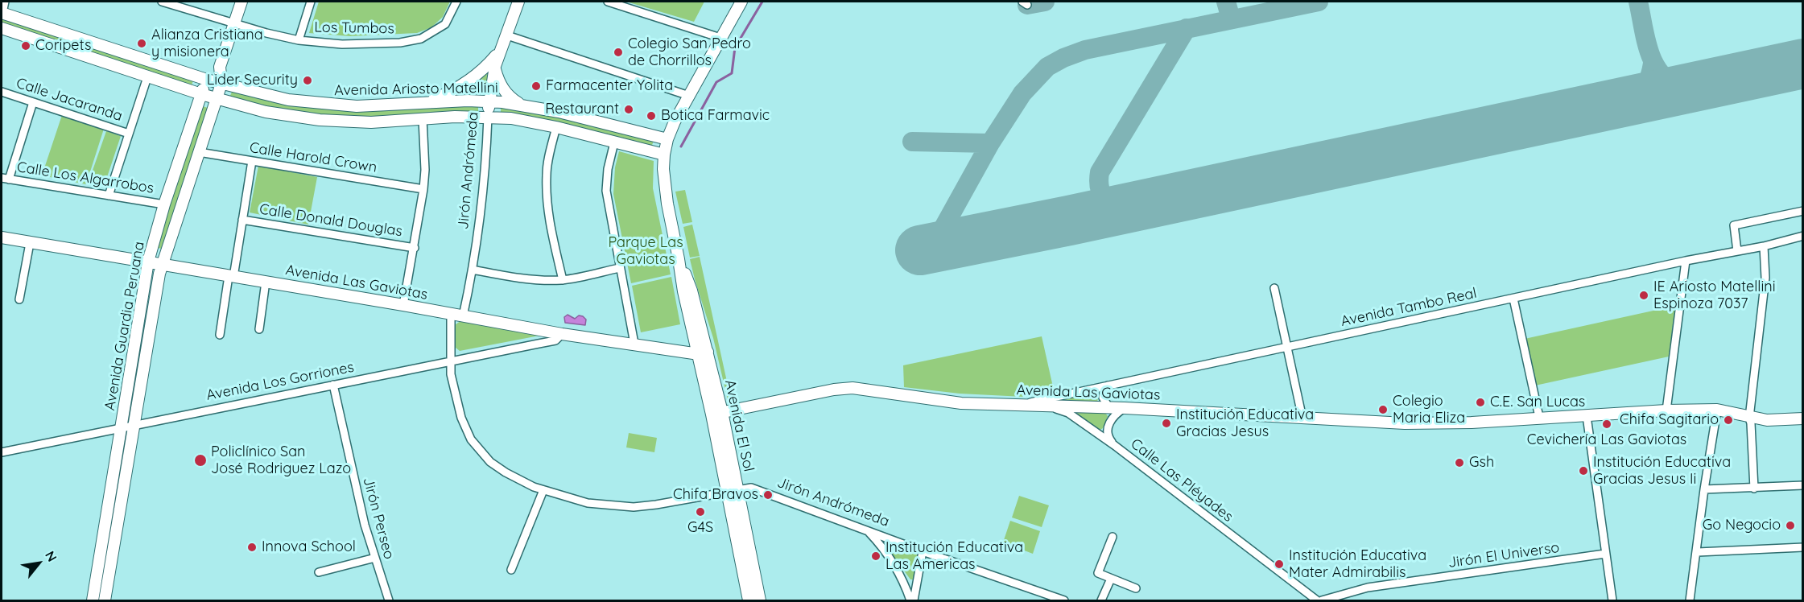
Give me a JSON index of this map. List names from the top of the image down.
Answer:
{
  "streets": {
    "street": [
      "Los Tumbos",
      "Avenida Ariosto Matellini",
      "Calle Jacaranda",
      "Calle Harold Crown",
      "Jirón Andrómeda",
      "Calle Los Algarrobos",
      "Calle Donald Douglas",
      "Avenida Las Gaviotas",
      "Avenida Tambo Real",
      "Avenida Guardia Peruana",
      "Avenida Los Gorriones",
      "Avenida El Sol",
      "Calle Las Pléyades",
      "Jirón Perseo",
      "Jirón El Universo"
    ]
  },
  "crossings": [
    ["Los Tumbos", "Avenida Guardia Peruana"],
    ["Avenida Ariosto Matellini", "Jirón Andrómeda"],
    ["Avenida Ariosto Matellini", "Avenida Guardia Peruana"],
    ["Avenida Ariosto Matellini", "Avenida El Sol"],
    ["Calle Harold Crown", "Avenida Guardia Peruana"],
    ["Jirón Andrómeda", "Avenida Las Gaviotas"],
    ["Jirón Andrómeda", "Avenida Los Gorriones"],
    ["Jirón Andrómeda", "Avenida El Sol"],
    ["Calle Los Algarrobos", "Avenida Guardia Peruana"],
    ["Avenida Las Gaviotas", "Avenida Tambo Real"],
    ["Avenida Las Gaviotas", "Avenida Guardia Peruana"],
    ["Avenida Las Gaviotas", "Avenida Los Gorriones"],
    ["Avenida Las Gaviotas", "Avenida El Sol"],
    ["Avenida Las Gaviotas", "Calle Las Pléyades"],
    ["Avenida Tambo Real", "Calle Las Pléyades"],
    ["Avenida Guardia Peruana", "Avenida Los Gorriones"],
    ["Avenida Los Gorriones", "Jirón Perseo"]
  ],
  "parks": ["Parque Las Gaviotas"],
  "places": [
    "Alianza Cristiana y misionera",
    "Coripets",
    "Colegio San Pedro de Chorrillos",
    "Lider Security",
    "Farmacenter Yolita",
    "Restaurant",
    "Botica Farmavic",
    "IE Ariosto Matellini Espinoza 7037",
    "C.E. San Lucas",
    "Colegio Maria Eliza",
    "Chifa Sagitario",
    "Institución Educativa Gracias Jesus",
    "Cevichería Las Gaviotas",
    "Policlínico San José Rodriguez Lazo",
    "Gsh",
    "Institución Educativa Gracias Jesus Ii",
    "Chifa Bravos",
    "G4S",
    "Go Negocio",
    "Innova School",
    "Institución Educativa Las Americas",
    "Institución Educativa Mater Admirabilis"
  ],
  "north": "top right"
}
